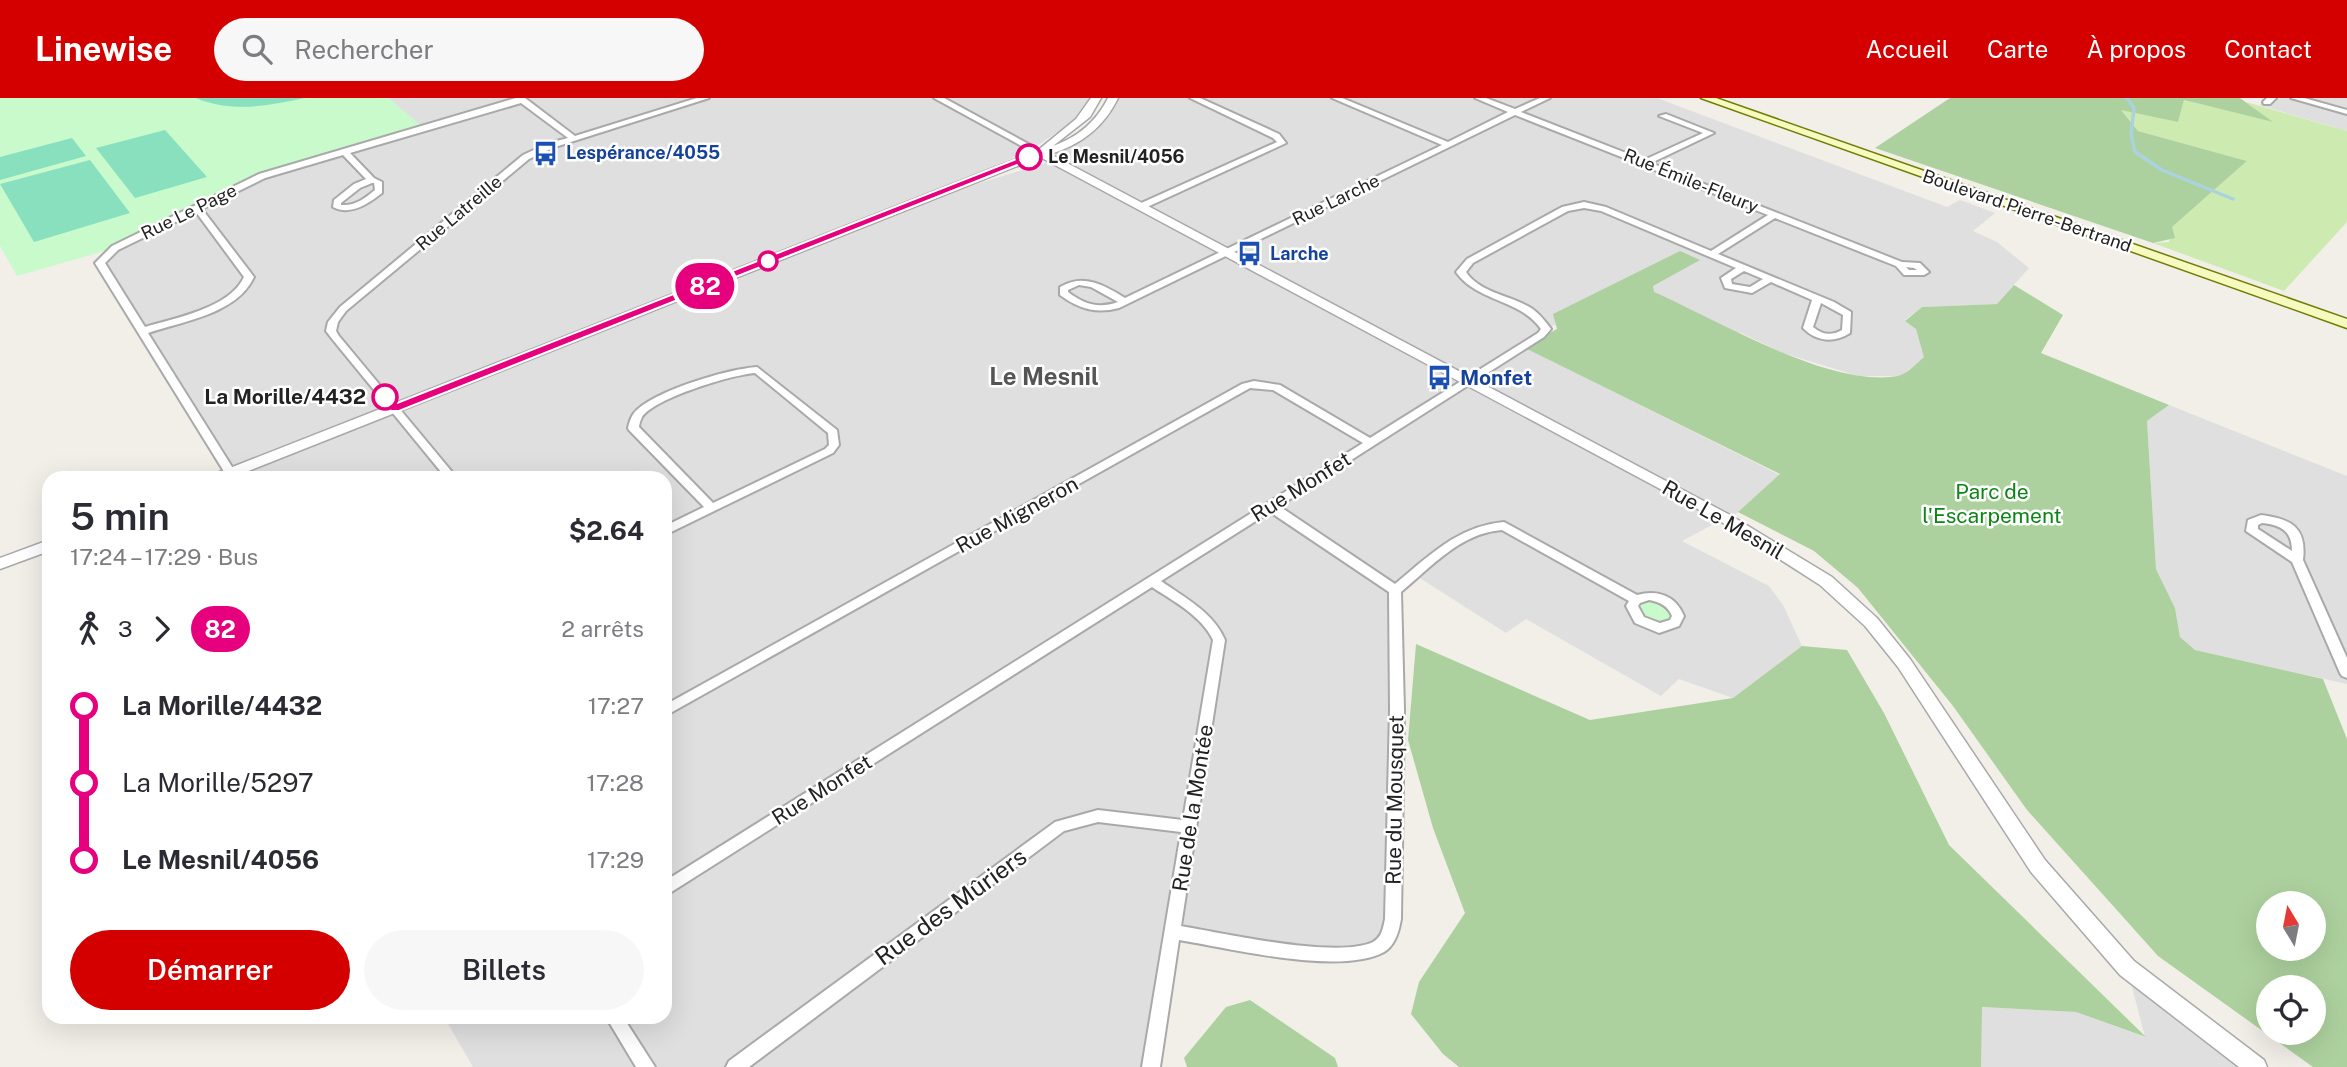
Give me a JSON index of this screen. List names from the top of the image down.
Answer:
{
  "streets": {
    "main road": ["Boulevard Pierre-Bertrand"],
    "street": [
      "Rue Émile-Fleury",
      "Rue Larche",
      "Rue Le Page",
      "Rue Latreille",
      "Rue Monfet",
      "Rue Migneron",
      "Rue Le Mesnil",
      "Rue du Mousquet",
      "Rue de la Montée",
      "Rue des Mûriers"
    ]
  },
  "crossings": [
    ["Rue Émile-Fleury", "Rue Larche"],
    ["Rue Larche", "Rue Le Mesnil"],
    ["Rue Monfet", "Rue Migneron"],
    ["Rue Monfet", "Rue Le Mesnil"],
    ["Rue Monfet", "Rue de la Montée"],
    ["Rue du Mousquet", "Rue de la Montée"],
    ["Rue de la Montée", "Rue des Mûriers"]
  ],
  "districts": ["Le Mesnil"],
  "parks": ["Parc de l'Escarpement"],
  "places": {
    "bus stop": ["Lespérance/4055", "Larche", "Monfet"],
    "other": ["Le Mesnil/4056", "La Morille/4432"]
  },
  "lines": ["bus line 82"],
  "north": "top",
  "page": {
    "header": "Linewise",
    "search": "Rechercher",
    "nav": [
      "Accueil",
      "Carte",
      "À propos",
      "Contact"
    ],
    "on_map": "82",
    "heading": ["5 min", "17:24 – 17:29 · Bus", "$2.64"],
    "legs": ["3", "82", "2 arrêts"],
    "list": [
      {
        "name": "La Morille/4432",
        "value": "17:27"
      },
      {
        "name": "La Morille/5297",
        "value": "17:28"
      },
      {
        "name": "Le Mesnil/4056",
        "value": "17:29"
      }
    ],
    "buttons": ["Démarrer", "Billets"]
  }
}
